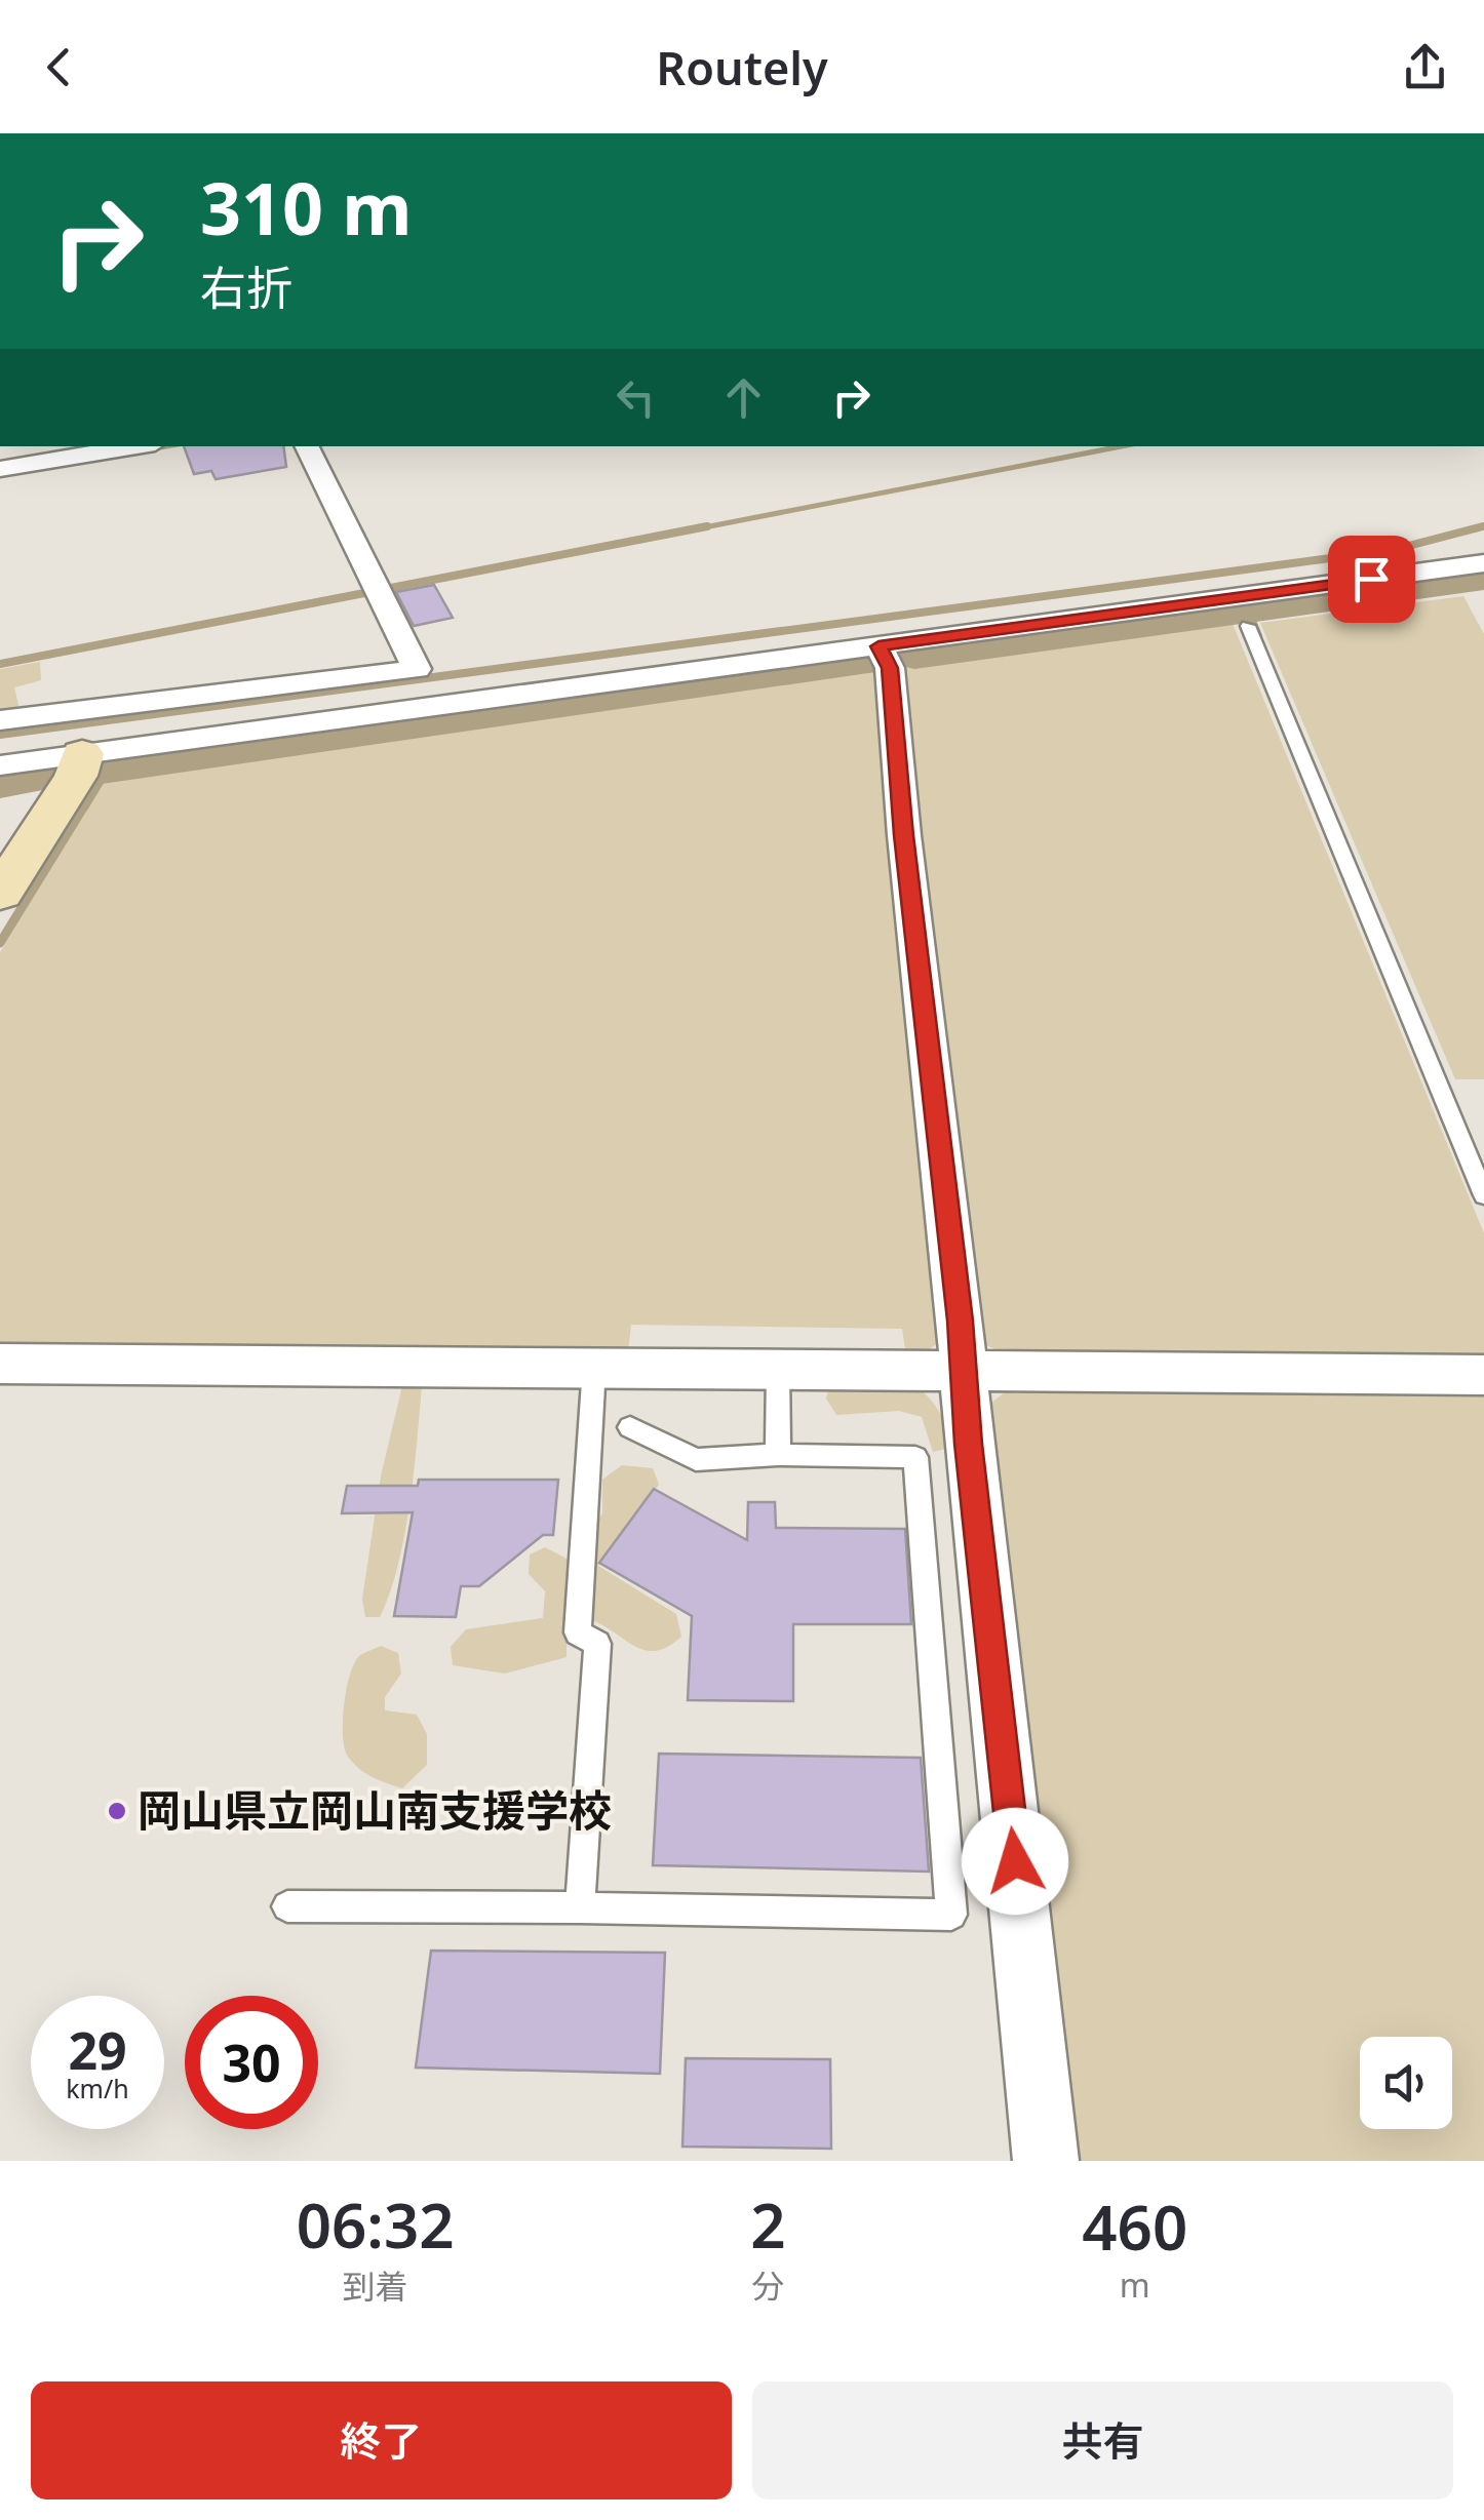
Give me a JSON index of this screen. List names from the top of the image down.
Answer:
{
  "places": ["岡山県立岡山南支援学校"],
  "page": {
    "header": "Routely",
    "turn": ["310 m", "右折"],
    "speed": "29 km/h",
    "limit": "30",
    "eta": [
      "06:32",
      "到着",
      "2",
      "分",
      "460",
      "m"
    ],
    "buttons": ["終了", "共有"]
  }
}
